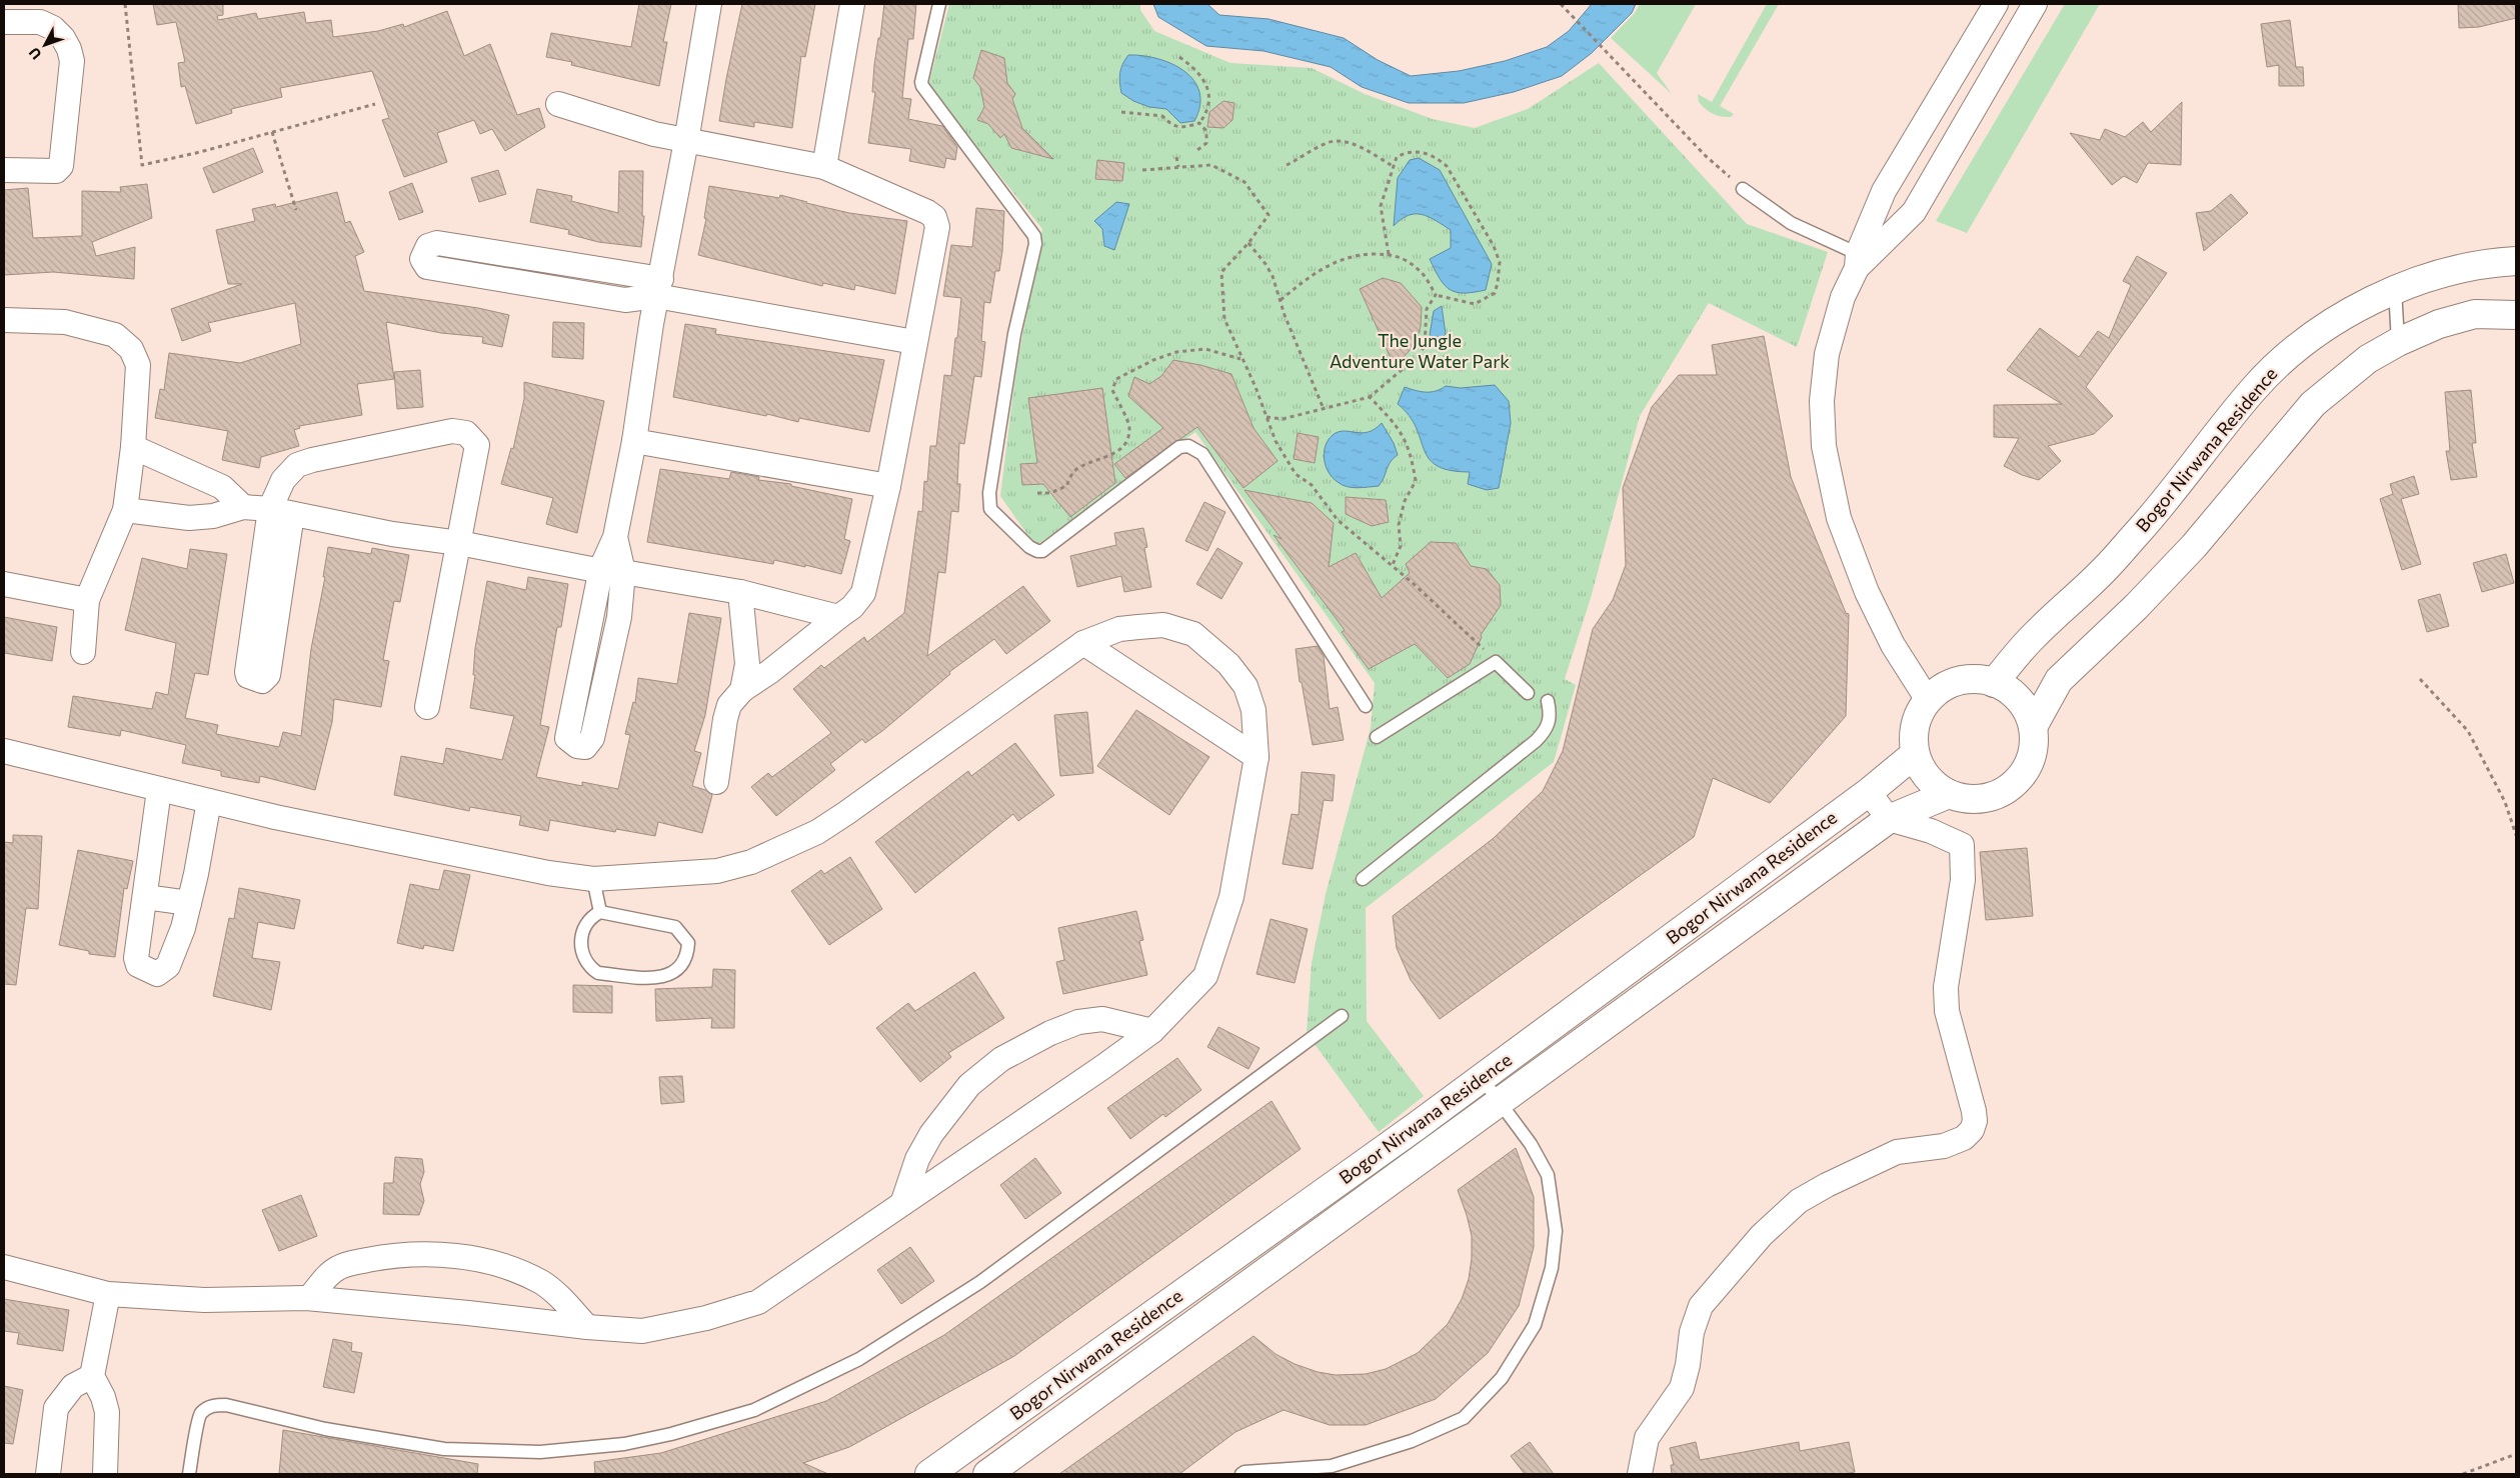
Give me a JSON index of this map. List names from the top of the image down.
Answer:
{
  "streets": {
    "street": ["Bogor Nirwana Residence"]
  },
  "parks": ["The Jungle Adventure Water Park"],
  "north": "bottom left"
}
